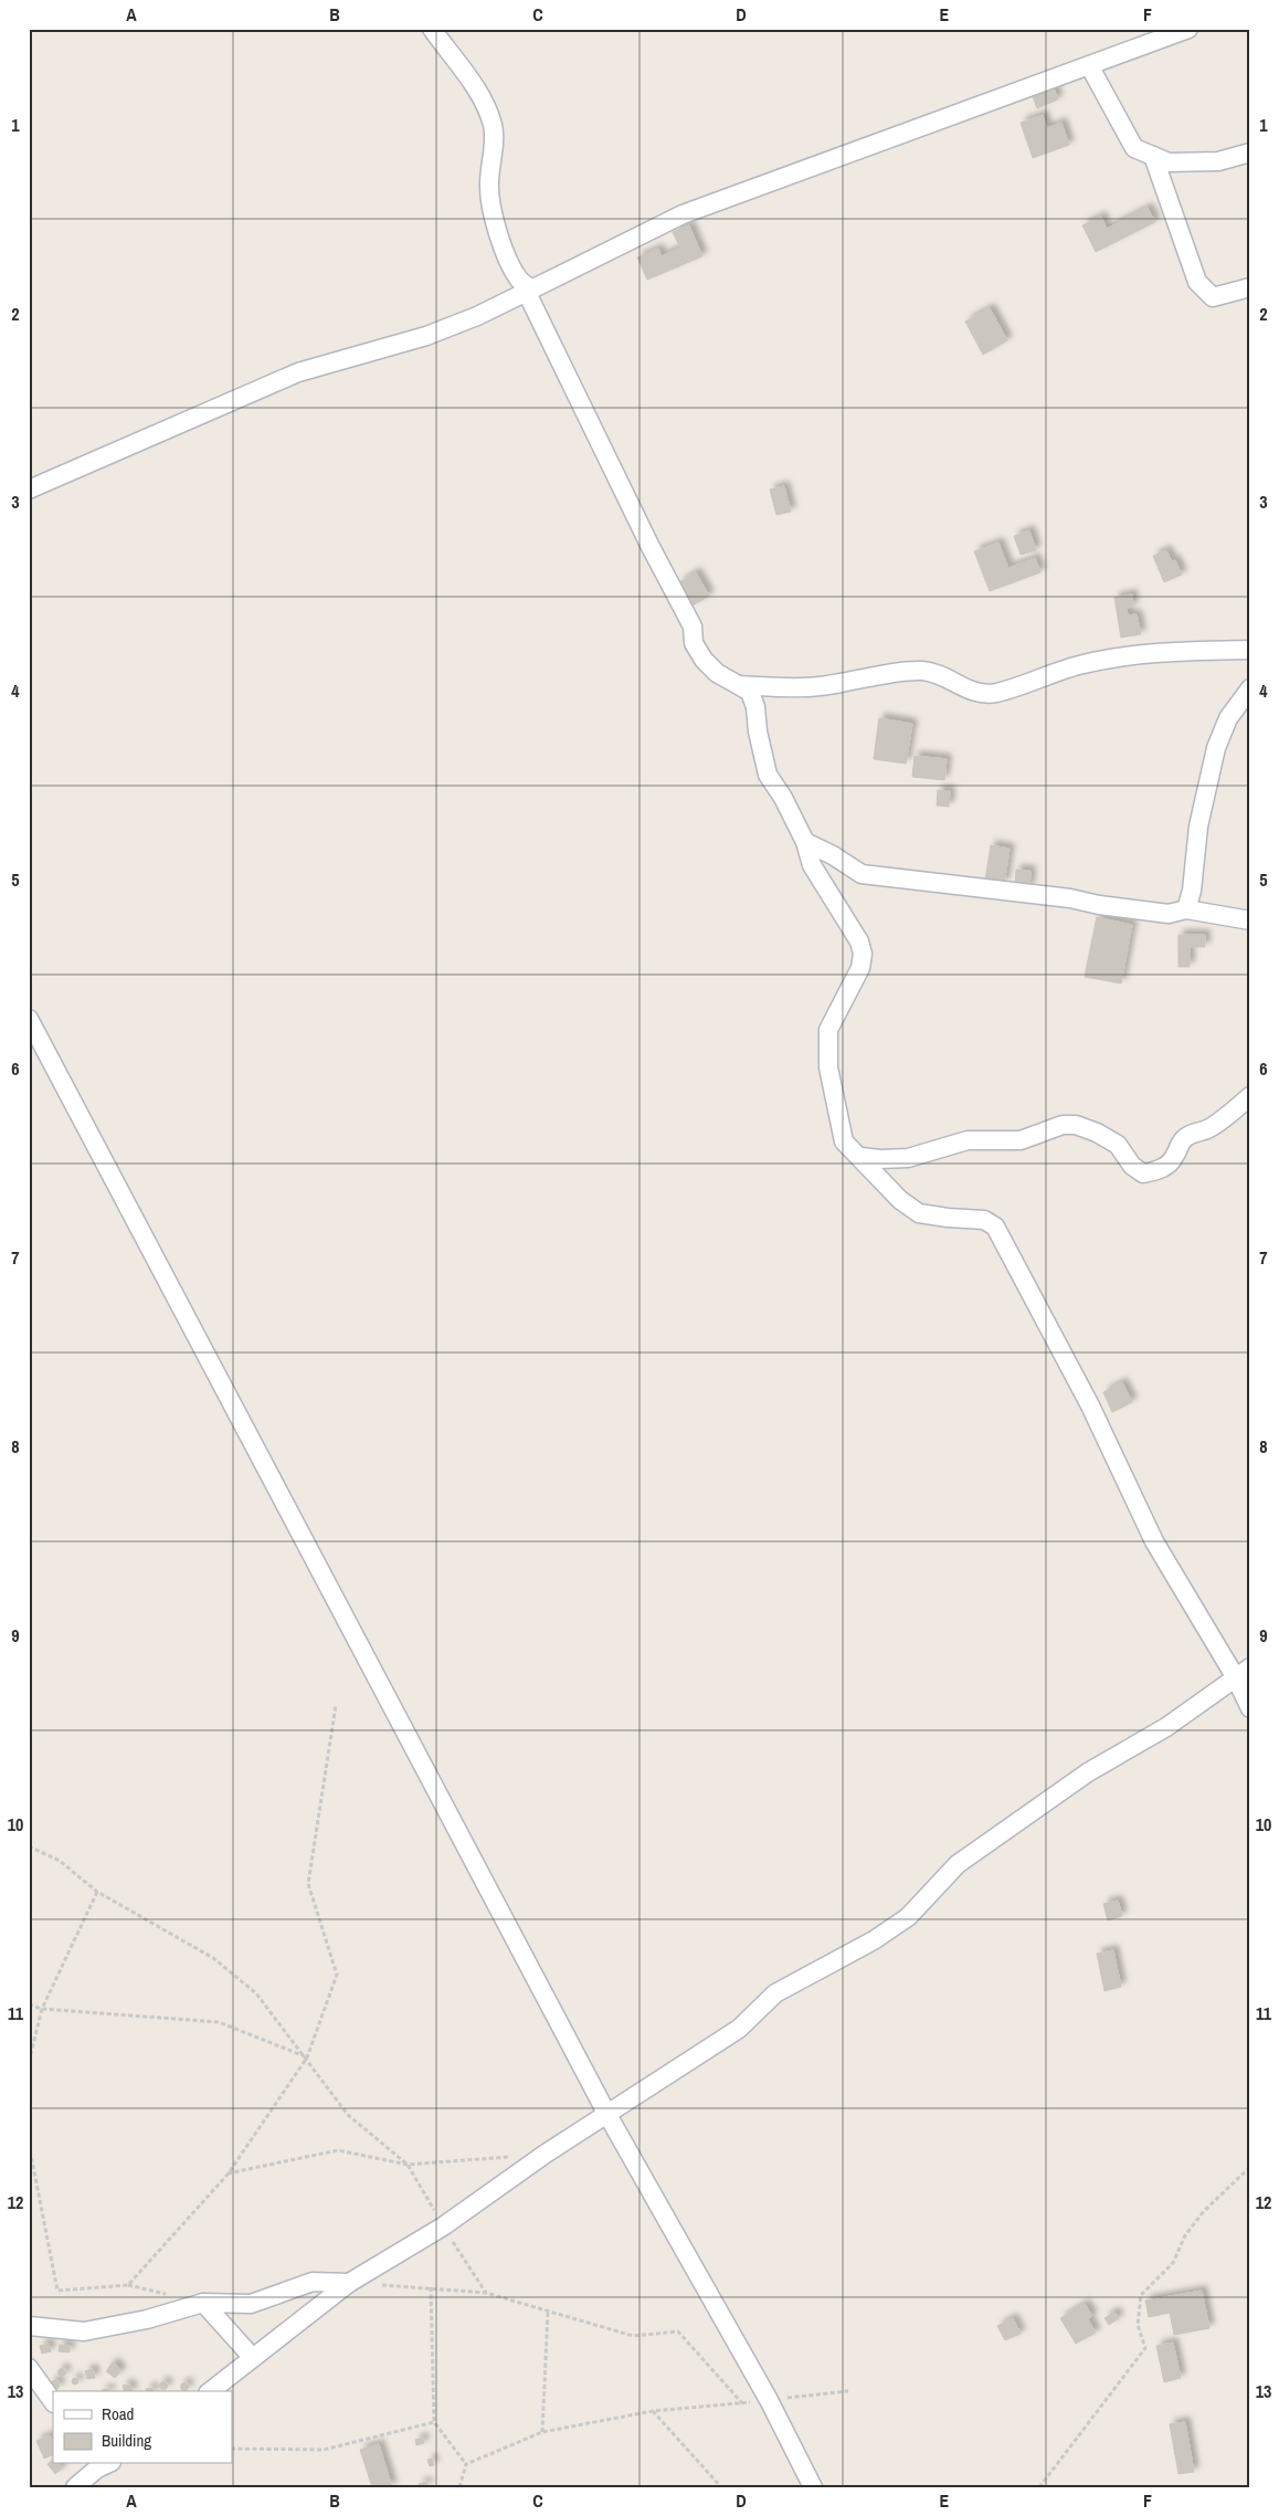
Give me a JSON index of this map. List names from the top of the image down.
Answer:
{
  "legend": ["Road", "Building"],
  "grid": {
    "columns": [
      "A",
      "B",
      "C",
      "D",
      "E",
      "F"
    ],
    "rows": [
      "1",
      "2",
      "3",
      "4",
      "5",
      "6",
      "7",
      "8",
      "9",
      "10",
      "11",
      "12",
      "13"
    ]
  }
}
